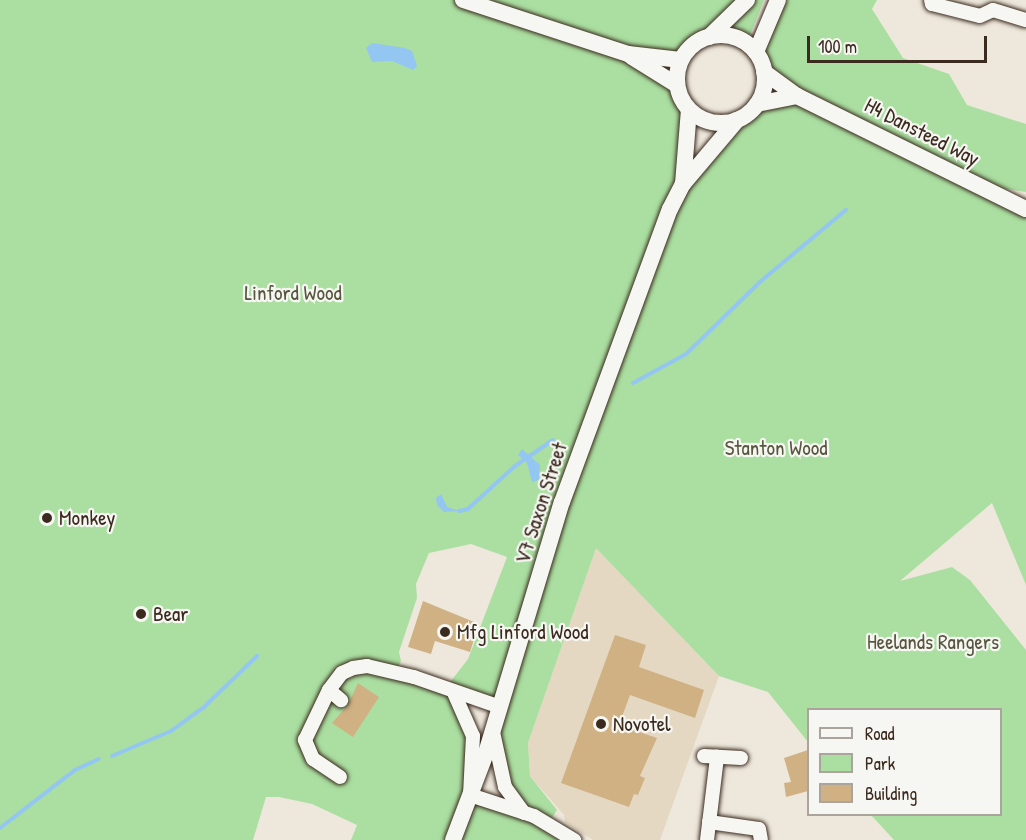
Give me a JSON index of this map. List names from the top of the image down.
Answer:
{
  "streets": {
    "street": ["H4 Dansteed Way", "V7 Saxon Street"]
  },
  "crossings": [
    ["H4 Dansteed Way", "V7 Saxon Street"]
  ],
  "parks": ["Linford Wood", "Stanton Wood", "Heelands Rangers"],
  "places": [
    "Monkey",
    "Bear",
    "Mfg Linford Wood",
    "Novotel"
  ],
  "legend": ["Road", "Park", "Building"],
  "scale_bar": "100 m"
}
